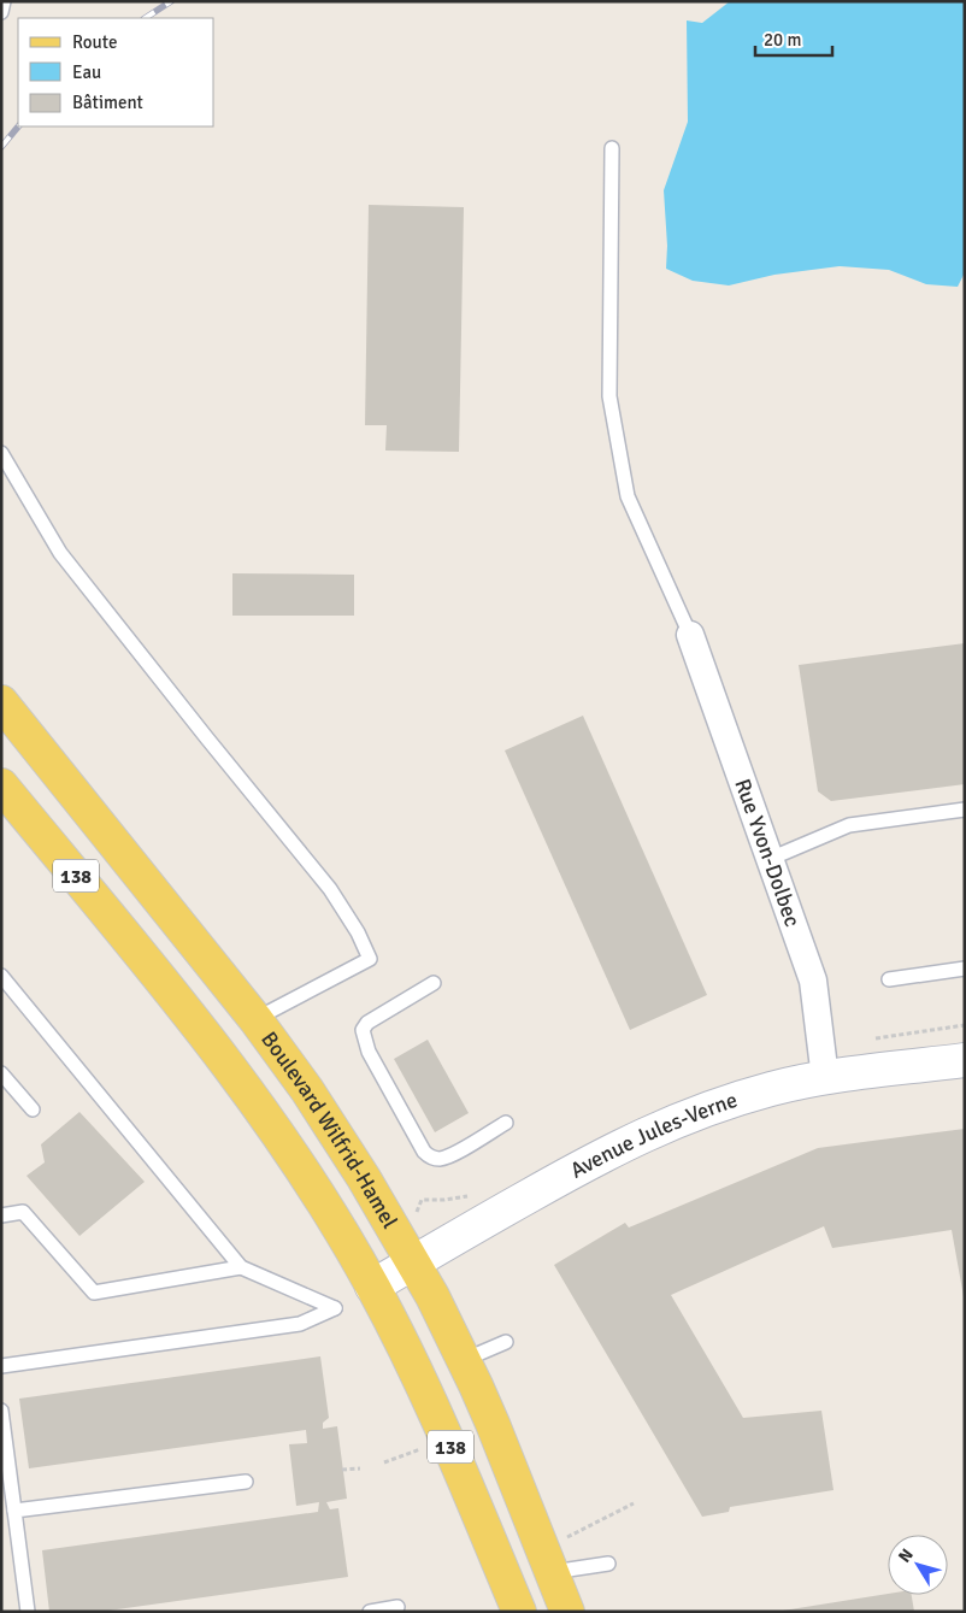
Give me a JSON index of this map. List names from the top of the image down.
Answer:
{
  "streets": {
    "main road": ["138", "Boulevard Wilfrid-Hamel"],
    "street": ["Rue Yvon-Dolbec", "Avenue Jules-Verne"]
  },
  "crossings": [
    ["Rue Yvon-Dolbec", "Avenue Jules-Verne"],
    ["Boulevard Wilfrid-Hamel", "Avenue Jules-Verne"]
  ],
  "legend": ["Route", "Eau", "Bâtiment"],
  "scale_bar": "20 m",
  "north": "top left"
}
